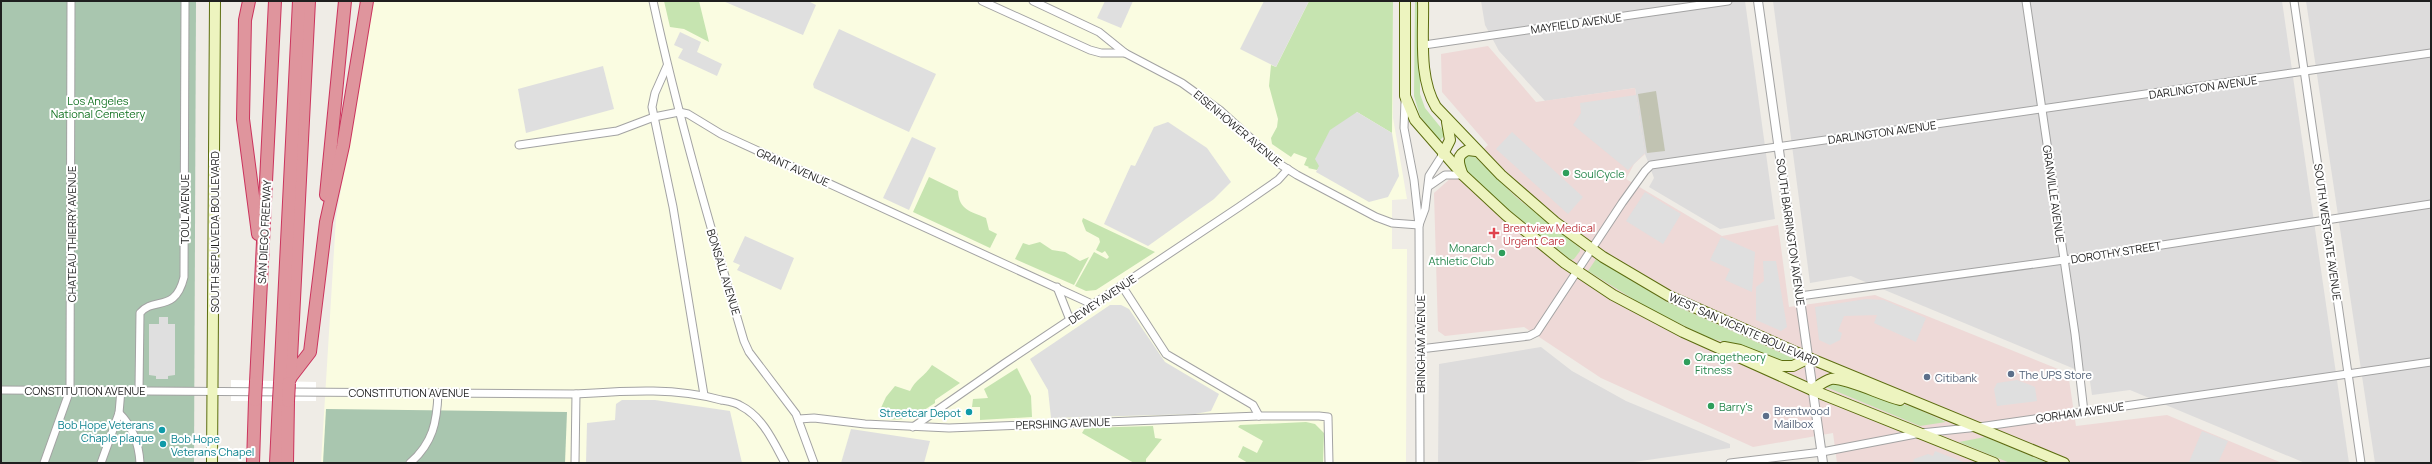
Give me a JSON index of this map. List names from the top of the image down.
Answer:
{
  "streets": {
    "highway": ["SAN DIEGO FREEWAY"],
    "main road": ["SOUTH SEPULVEDA BOULEVARD", "WEST SAN VICENTE BOULEVARD"],
    "street": [
      "MAYFIELD AVENUE",
      "DARLINGTON AVENUE",
      "EISENHOWER AVENUE",
      "GRANT AVENUE",
      "GRANVILLE AVENUE",
      "TOUL AVENUE",
      "SOUTH BARRINGTON AVENUE",
      "SOUTH WESTGATE AVENUE",
      "CHATEAU THIERRY AVENUE",
      "DOROTHY STREET",
      "BONSALL AVENUE",
      "DEWEY AVENUE",
      "BRINGHAM AVENUE",
      "CONSTITUTION AVENUE",
      "GORHAM AVENUE",
      "PERSHING AVENUE"
    ]
  },
  "crossings": [
    ["MAYFIELD AVENUE", "WEST SAN VICENTE BOULEVARD"],
    ["DARLINGTON AVENUE", "GRANVILLE AVENUE"],
    ["DARLINGTON AVENUE", "SOUTH BARRINGTON AVENUE"],
    ["DARLINGTON AVENUE", "SOUTH WESTGATE AVENUE"],
    ["DARLINGTON AVENUE", "WEST SAN VICENTE BOULEVARD"],
    ["DARLINGTON AVENUE", "BRINGHAM AVENUE"],
    ["EISENHOWER AVENUE", "DEWEY AVENUE"],
    ["EISENHOWER AVENUE", "BRINGHAM AVENUE"],
    ["GRANT AVENUE", "BONSALL AVENUE"],
    ["GRANT AVENUE", "DEWEY AVENUE"],
    ["GRANVILLE AVENUE", "DOROTHY STREET"],
    ["GRANVILLE AVENUE", "GORHAM AVENUE"],
    ["TOUL AVENUE", "CONSTITUTION AVENUE"],
    ["SOUTH SEPULVEDA BOULEVARD", "CONSTITUTION AVENUE"],
    ["SOUTH BARRINGTON AVENUE", "DOROTHY STREET"],
    ["SOUTH BARRINGTON AVENUE", "WEST SAN VICENTE BOULEVARD"],
    ["SOUTH BARRINGTON AVENUE", "GORHAM AVENUE"],
    ["SOUTH WESTGATE AVENUE", "DOROTHY STREET"],
    ["SOUTH WESTGATE AVENUE", "GORHAM AVENUE"],
    ["CHATEAU THIERRY AVENUE", "CONSTITUTION AVENUE"],
    ["BONSALL AVENUE", "PERSHING AVENUE"],
    ["DEWEY AVENUE", "PERSHING AVENUE"],
    ["WEST SAN VICENTE BOULEVARD", "GORHAM AVENUE"]
  ],
  "parks": ["Los Angeles National Cemetery"],
  "places": {
    "other": [
      "SoulCycle",
      "Monarch Athletic Club",
      "Orangetheory Fitness",
      "The UPS Store",
      "Citibank",
      "Barry's",
      "Streetcar Depot",
      "Brentwood Mailbox",
      "Bob Hope Veterans Chaple plaque",
      "Bob Hope Veterans Chapel"
    ],
    "health": ["Brentview Medical Urgent Care"]
  }
}
